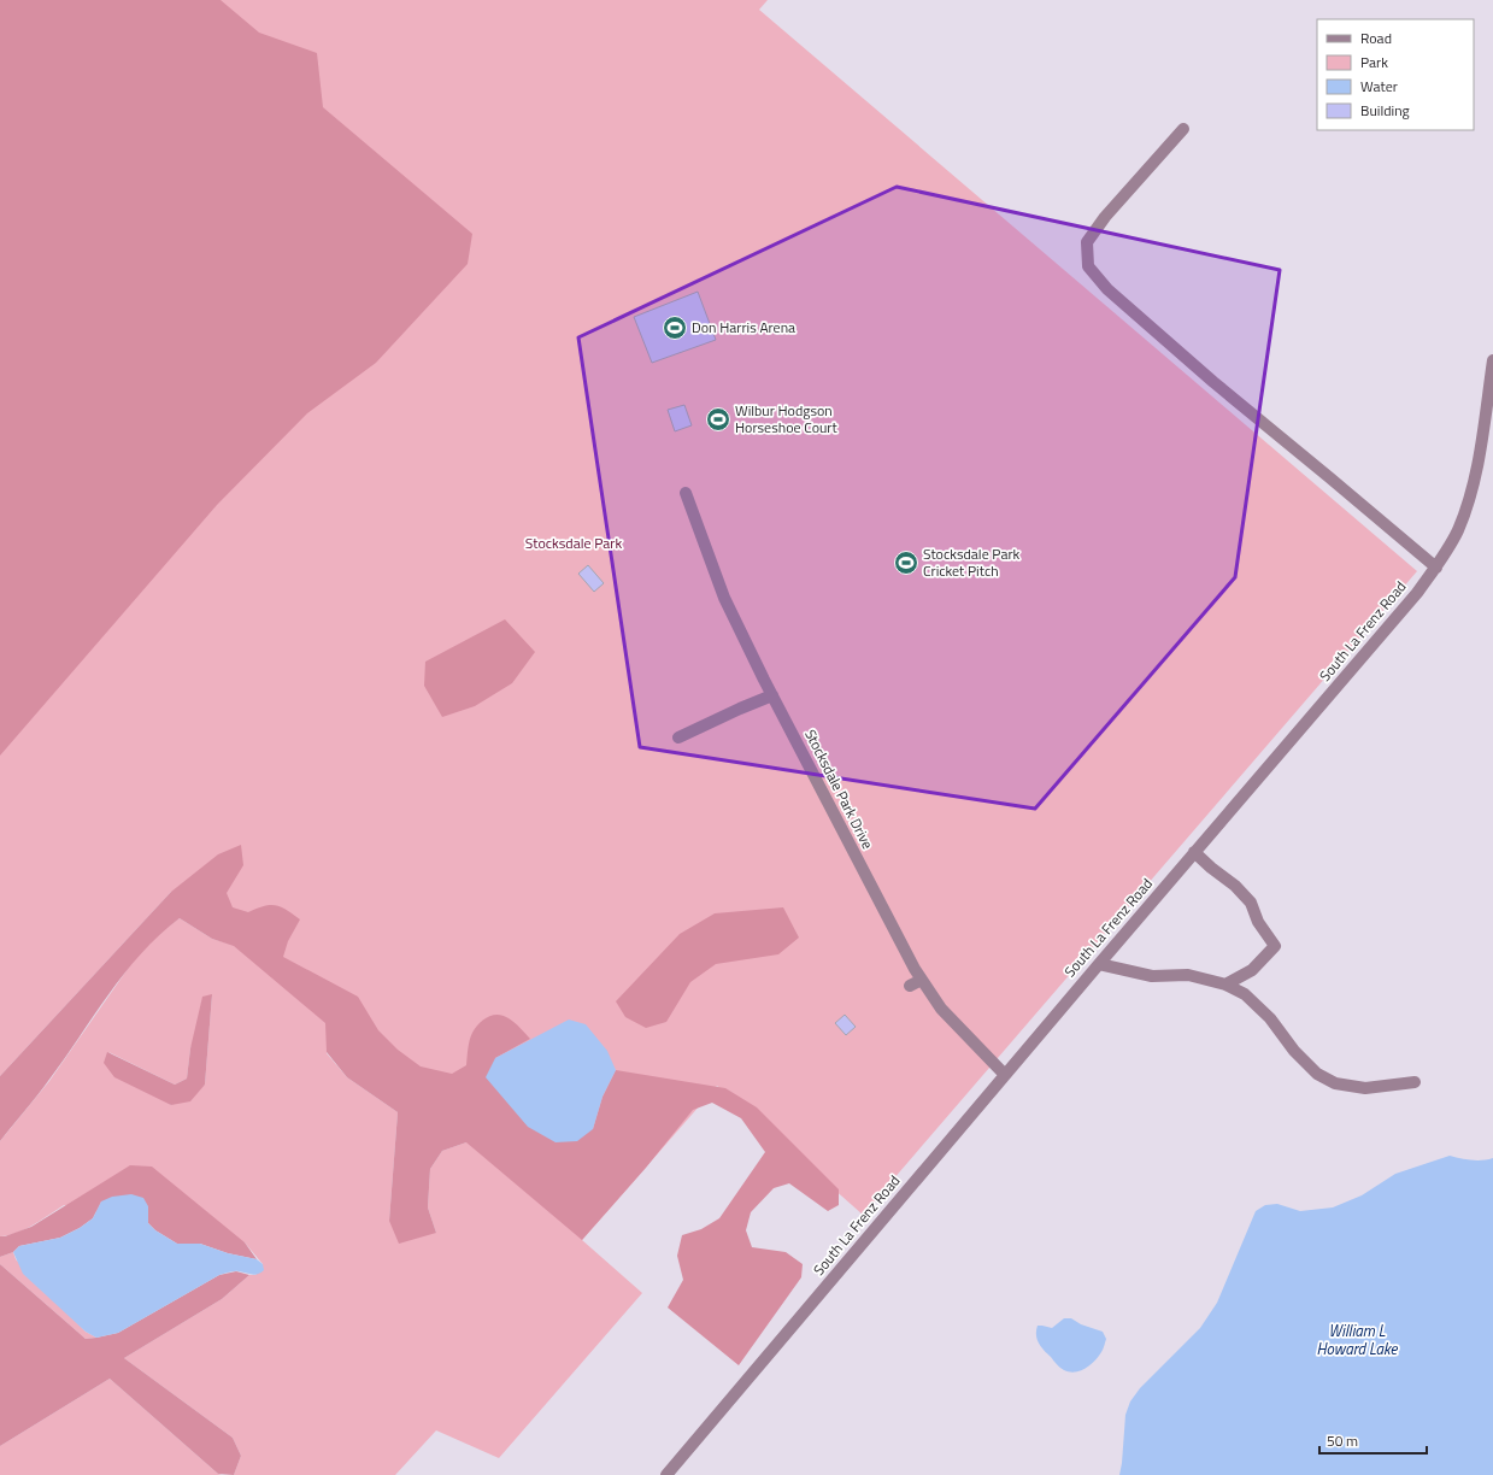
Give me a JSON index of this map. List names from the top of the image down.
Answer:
{
  "streets": {
    "street": ["South La Frenz Road", "Stocksdale Park Drive"]
  },
  "crossings": [
    ["South La Frenz Road", "Stocksdale Park Drive"]
  ],
  "water": ["William L Howard Lake"],
  "parks": ["Stocksdale Park"],
  "places": {
    "sports": ["Don Harris Arena", "Wilbur Hodgson Horseshoe Court", "Stocksdale Park Cricket Pitch"]
  },
  "legend": [
    "Road",
    "Park",
    "Water",
    "Building"
  ],
  "scale_bar": "50 m"
}
